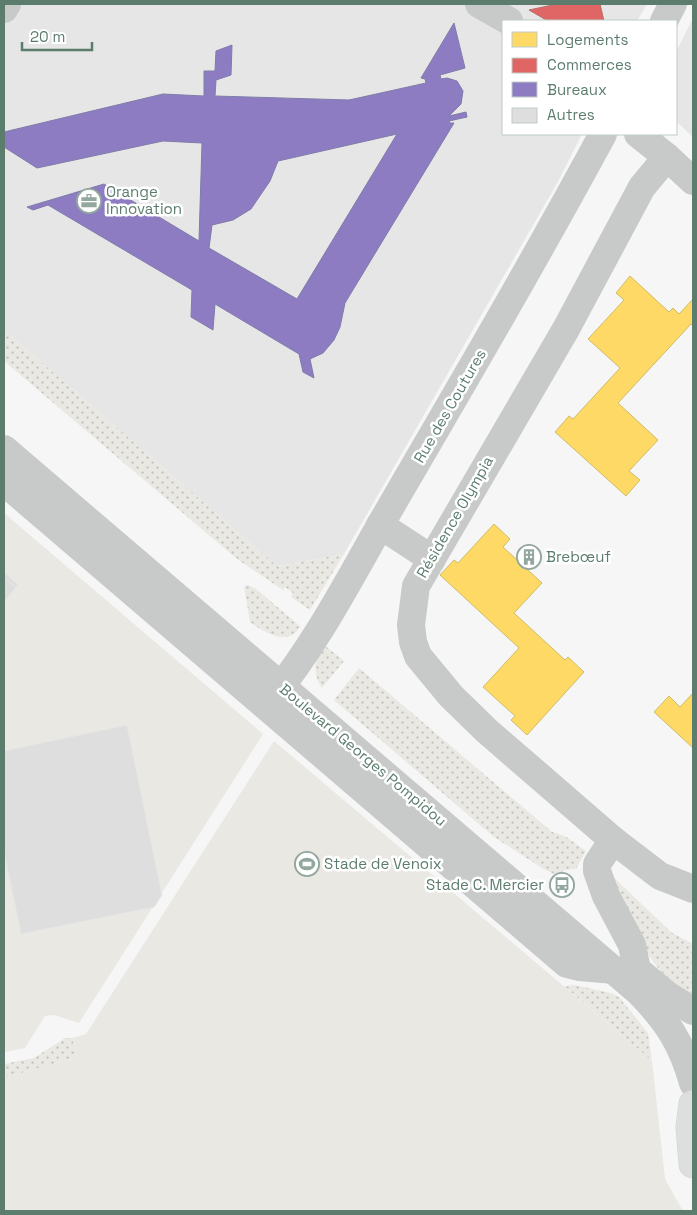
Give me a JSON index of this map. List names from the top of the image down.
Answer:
{
  "streets": {
    "street": ["Rue des Coutures", "Résidence Olympia", "Boulevard Georges Pompidou"]
  },
  "crossings": [
    ["Rue des Coutures", "Boulevard Georges Pompidou"]
  ],
  "places": {
    "office": ["Orange Innovation"],
    "building": ["Brebœuf"],
    "sports": ["Stade de Venoix"],
    "bus stop": ["Stade C. Mercier"]
  },
  "legend": [
    "Logements",
    "Commerces",
    "Bureaux",
    "Autres"
  ],
  "scale_bar": "20 m"
}
